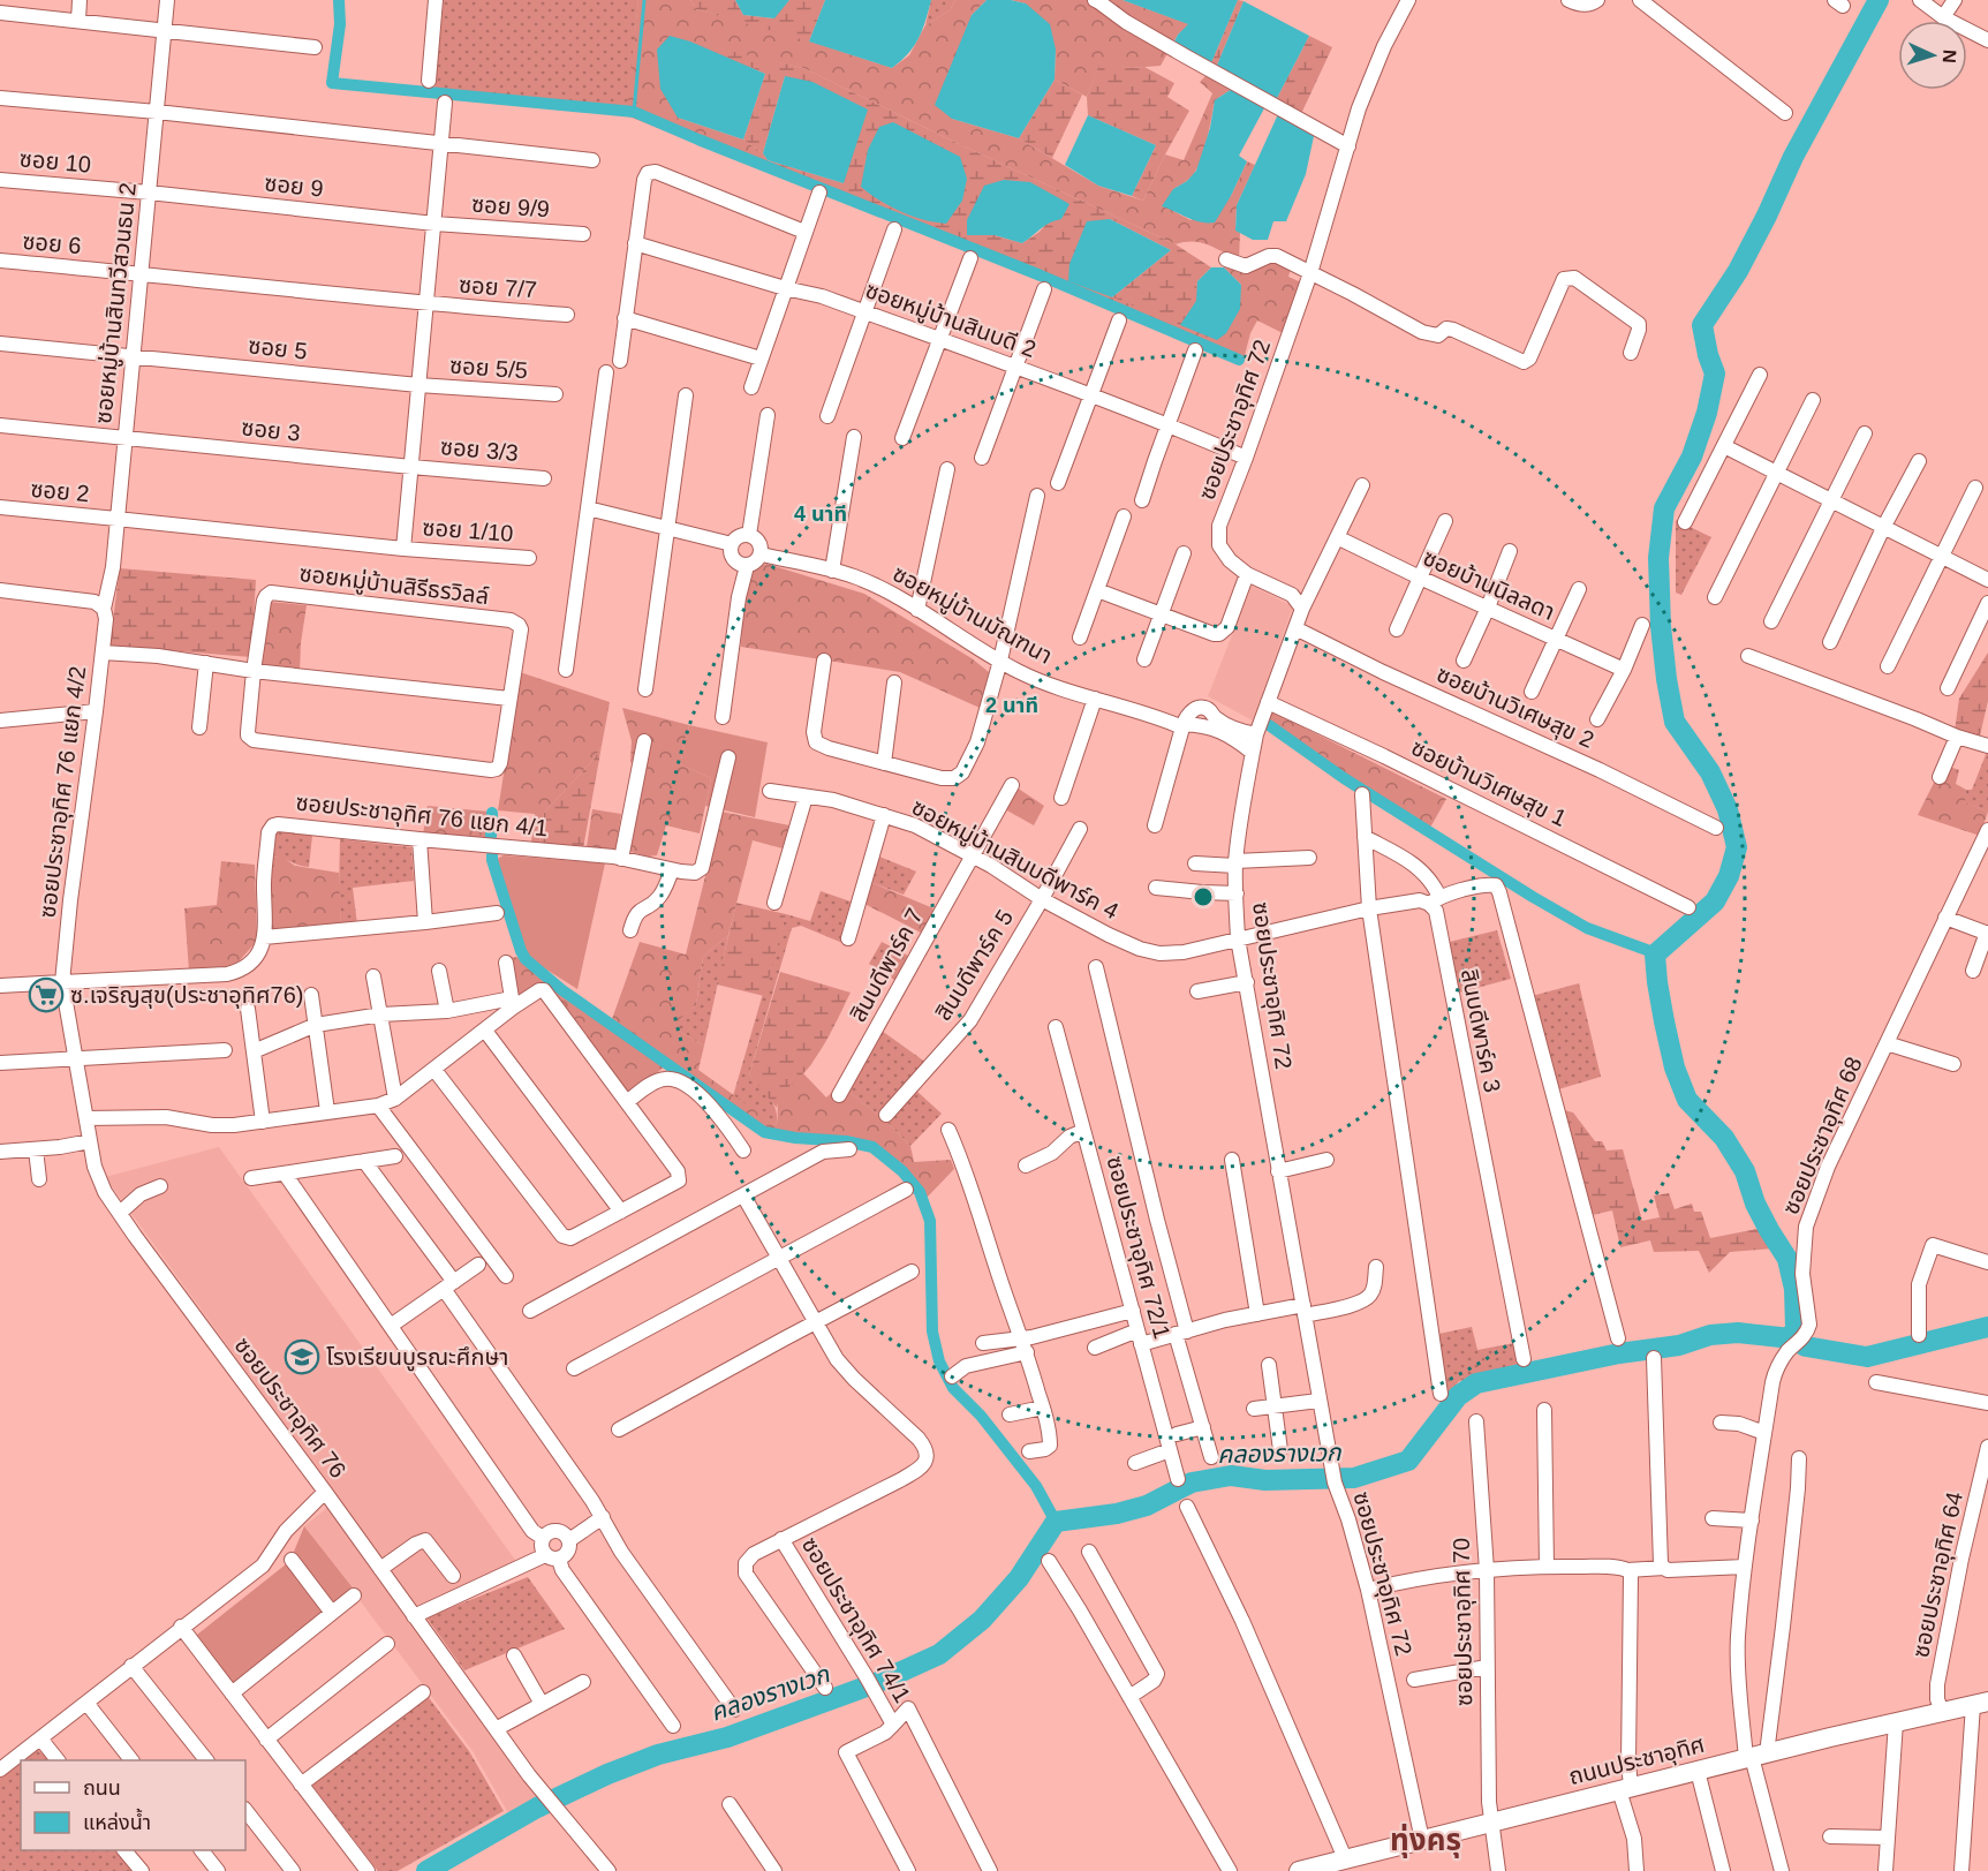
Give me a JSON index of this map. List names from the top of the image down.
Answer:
{
  "streets": {
    "main road": ["ถนนประชาอุทิศ"],
    "street": [
      "ซอย 10",
      "ซอย 9",
      "ซอย 9/9",
      "ซอย 6",
      "ซอย 7/7",
      "ซอยหมู่บ้านสินทวีสวนธน 2",
      "ซอยหมู่บ้านสินบดี 2",
      "ซอย 5",
      "ซอย 5/5",
      "ซอยประชาอุทิศ 72",
      "ซอย 3",
      "ซอย 3/3",
      "ซอย 2",
      "ซอย 1/10",
      "ซอยหมู่บ้านสิรีธรวิลล์",
      "ซอยบ้านนิลลดา",
      "ซอยหมู่บ้านมัณฑนา",
      "ซอยบ้านวิเศษสุข 2",
      "ซอยบ้านวิเศษสุข 1",
      "ซอยประชาอุทิศ 76 แยก 4/2",
      "ซอยประชาอุทิศ 76 แยก 4/1",
      "ซอยหมู่บ้านสินบดีพาร์ค 4",
      "สินบดีพาร์ค 7",
      "สินบดีพาร์ค 5",
      "สินบดีพาร์ค 3",
      "ซอยประชาอุทิศ 68",
      "ซอยประชาอุทิศ 72/1",
      "ซอยประชาอุทิศ 76",
      "ซอยประชาอุทิศ 64",
      "ซอยประชาอุทิศ 74/1",
      "ซอยประชาอุทิศ 70"
    ]
  },
  "crossings": [
    ["ซอย 10", "ซอย 9"],
    ["ซอย 10", "ซอยหมู่บ้านสินทวีสวนธน 2"],
    ["ซอย 9", "ซอย 9/9"],
    ["ซอย 9", "ซอยหมู่บ้านสินทวีสวนธน 2"],
    ["ซอย 6", "ซอย 7/7"],
    ["ซอย 6", "ซอยหมู่บ้านสินทวีสวนธน 2"],
    ["ซอยหมู่บ้านสินทวีสวนธน 2", "ซอย 5"],
    ["ซอยหมู่บ้านสินทวีสวนธน 2", "ซอย 3"],
    ["ซอยหมู่บ้านสินทวีสวนธน 2", "ซอย 2"],
    ["ซอยหมู่บ้านสินทวีสวนธน 2", "ซอยประชาอุทิศ 76 แยก 4/2"],
    ["ซอยหมู่บ้านสินบดี 2", "ซอยประชาอุทิศ 72"],
    ["ซอย 5", "ซอย 5/5"],
    ["ซอยประชาอุทิศ 72", "ซอยหมู่บ้านมัณฑนา"],
    ["ซอยประชาอุทิศ 72", "ซอยบ้านวิเศษสุข 2"],
    ["ซอยประชาอุทิศ 72", "ซอยบ้านวิเศษสุข 1"],
    ["ซอยประชาอุทิศ 72", "ซอยหมู่บ้านสินบดีพาร์ค 4"],
    ["ซอยประชาอุทิศ 72", "ถนนประชาอุทิศ"],
    ["ซอย 3", "ซอย 3/3"],
    ["ซอย 2", "ซอย 1/10"],
    ["ซอยประชาอุทิศ 76 แยก 4/2", "ซอยประชาอุทิศ 76"],
    ["ซอยหมู่บ้านสินบดีพาร์ค 4", "สินบดีพาร์ค 7"],
    ["ซอยหมู่บ้านสินบดีพาร์ค 4", "สินบดีพาร์ค 5"],
    ["ซอยประชาอุทิศ 68", "ถนนประชาอุทิศ"],
    ["ซอยประชาอุทิศ 64", "ถนนประชาอุทิศ"],
    ["ซอยประชาอุทิศ 70", "ถนนประชาอุทิศ"]
  ],
  "districts": ["ทุ่งครุ"],
  "water": ["คลองรางเวก"],
  "places": {
    "supermarket": ["ซ.เจริญสุข(ประชาอุทิศ76)"],
    "school or university": ["โรงเรียนบูรณะศึกษา"]
  },
  "legend": ["ถนน", "แหล่งน้ำ"],
  "north": "right",
  "rings": ["4 นาที", "2 นาที"]
}
